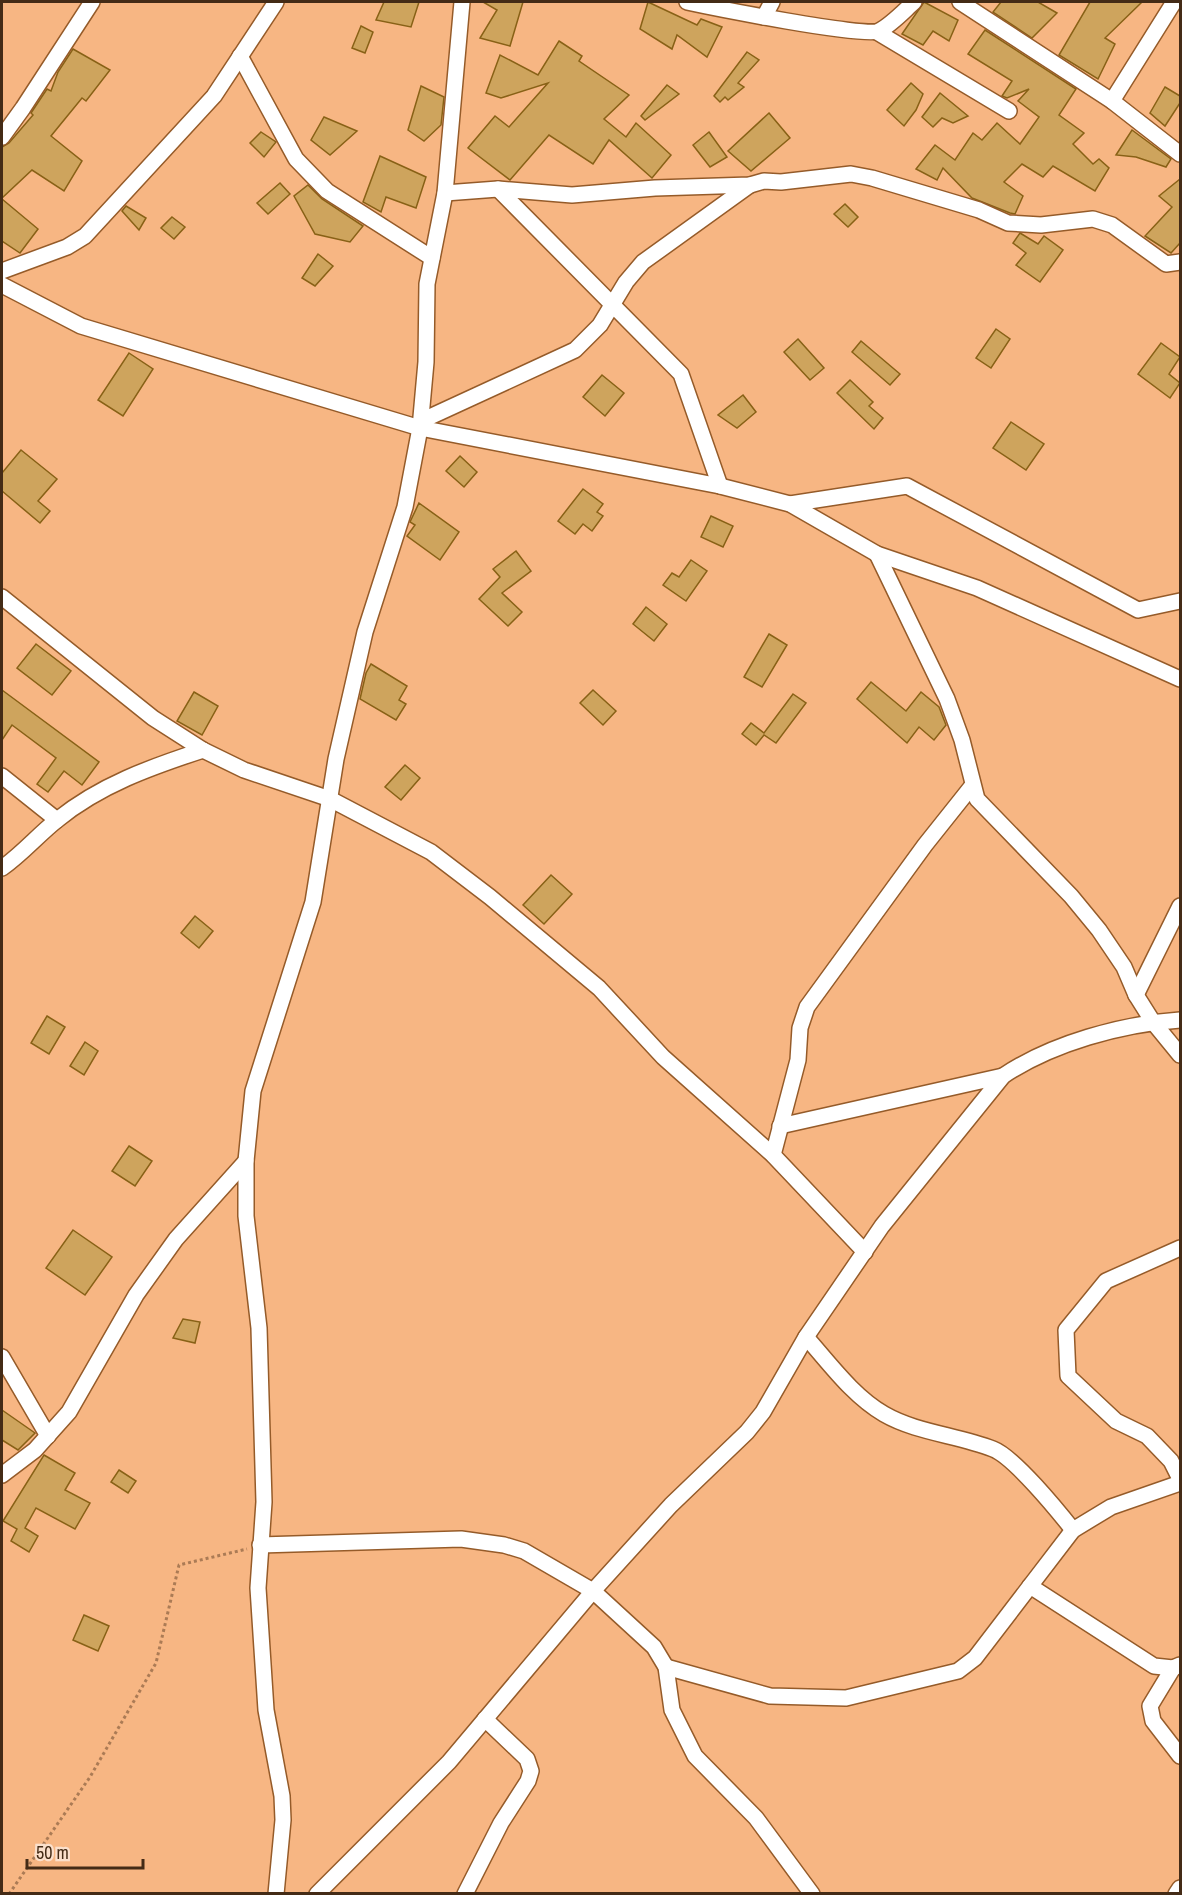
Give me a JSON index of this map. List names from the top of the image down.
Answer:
{
  "scale_bar": "50 m"
}
